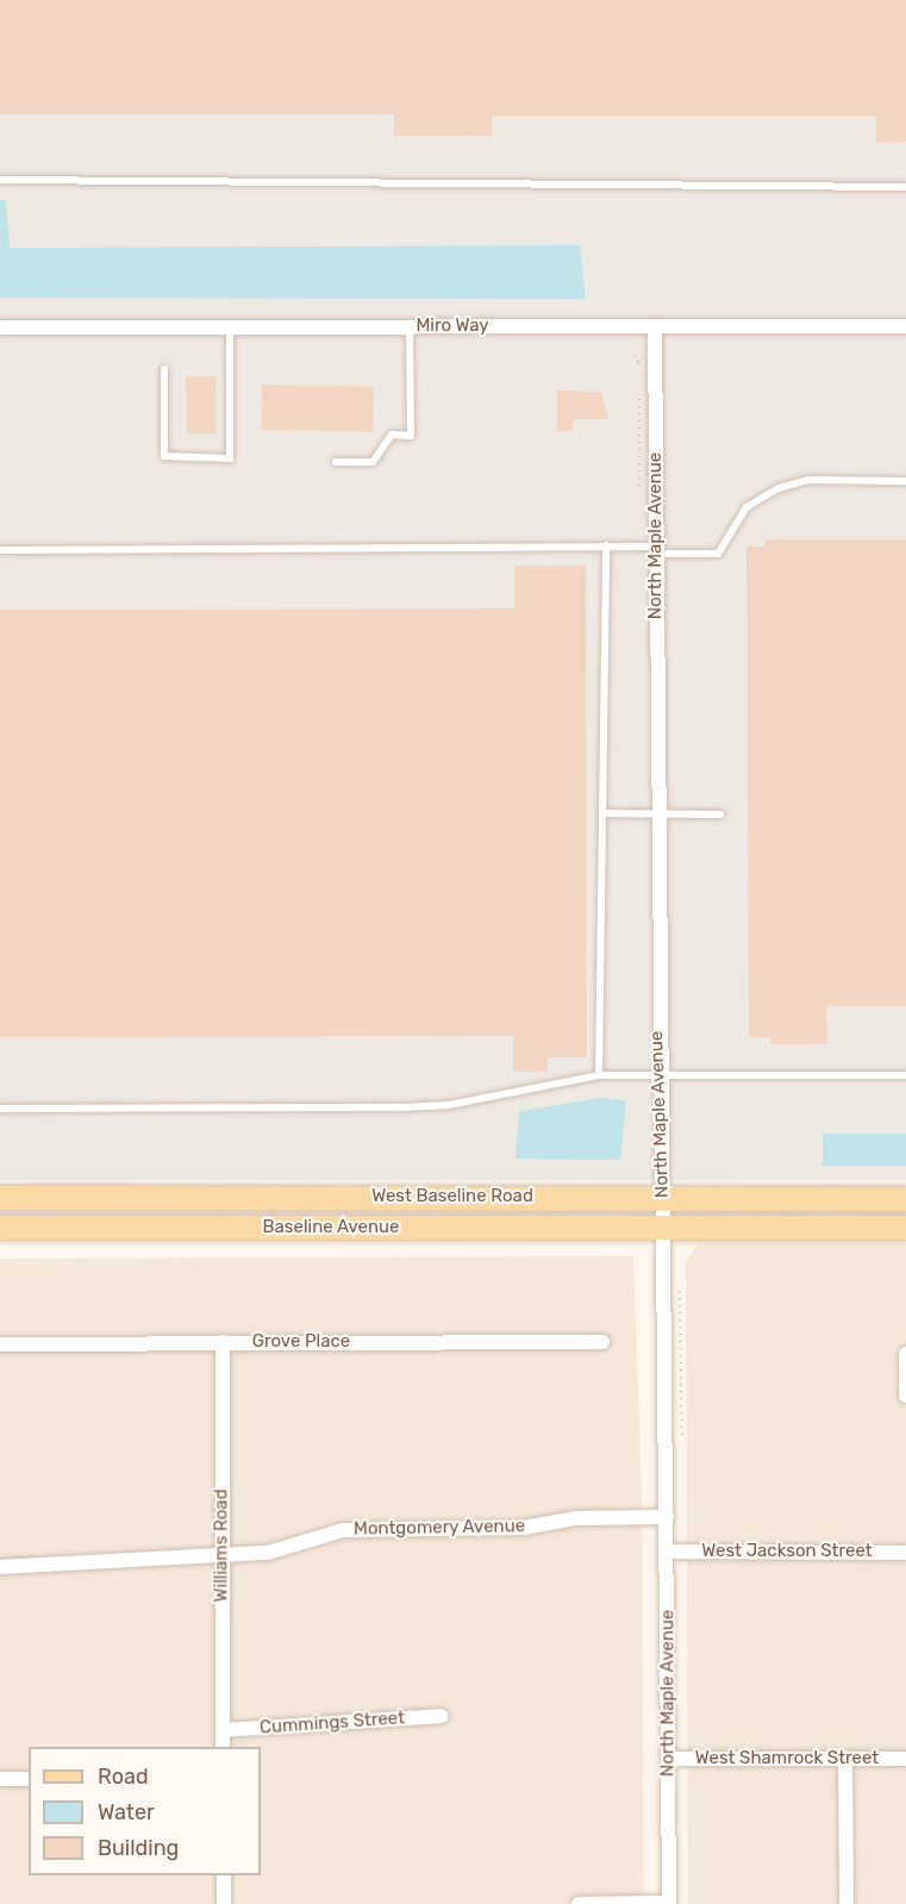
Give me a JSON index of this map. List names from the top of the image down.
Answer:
{
  "streets": {
    "main road": ["West Baseline Road", "Baseline Avenue"],
    "street": [
      "Miro Way",
      "North Maple Avenue",
      "Grove Place",
      "Montgomery Avenue",
      "Williams Road",
      "West Jackson Street",
      "Cummings Street",
      "West Shamrock Street"
    ]
  },
  "crossings": [
    ["Miro Way", "North Maple Avenue"],
    ["North Maple Avenue", "West Baseline Road"],
    ["North Maple Avenue", "Baseline Avenue"],
    ["North Maple Avenue", "Montgomery Avenue"],
    ["North Maple Avenue", "West Jackson Street"],
    ["North Maple Avenue", "West Shamrock Street"],
    ["Grove Place", "Williams Road"],
    ["Montgomery Avenue", "Williams Road"],
    ["Williams Road", "Cummings Street"]
  ],
  "legend": ["Road", "Water", "Building"]
}
